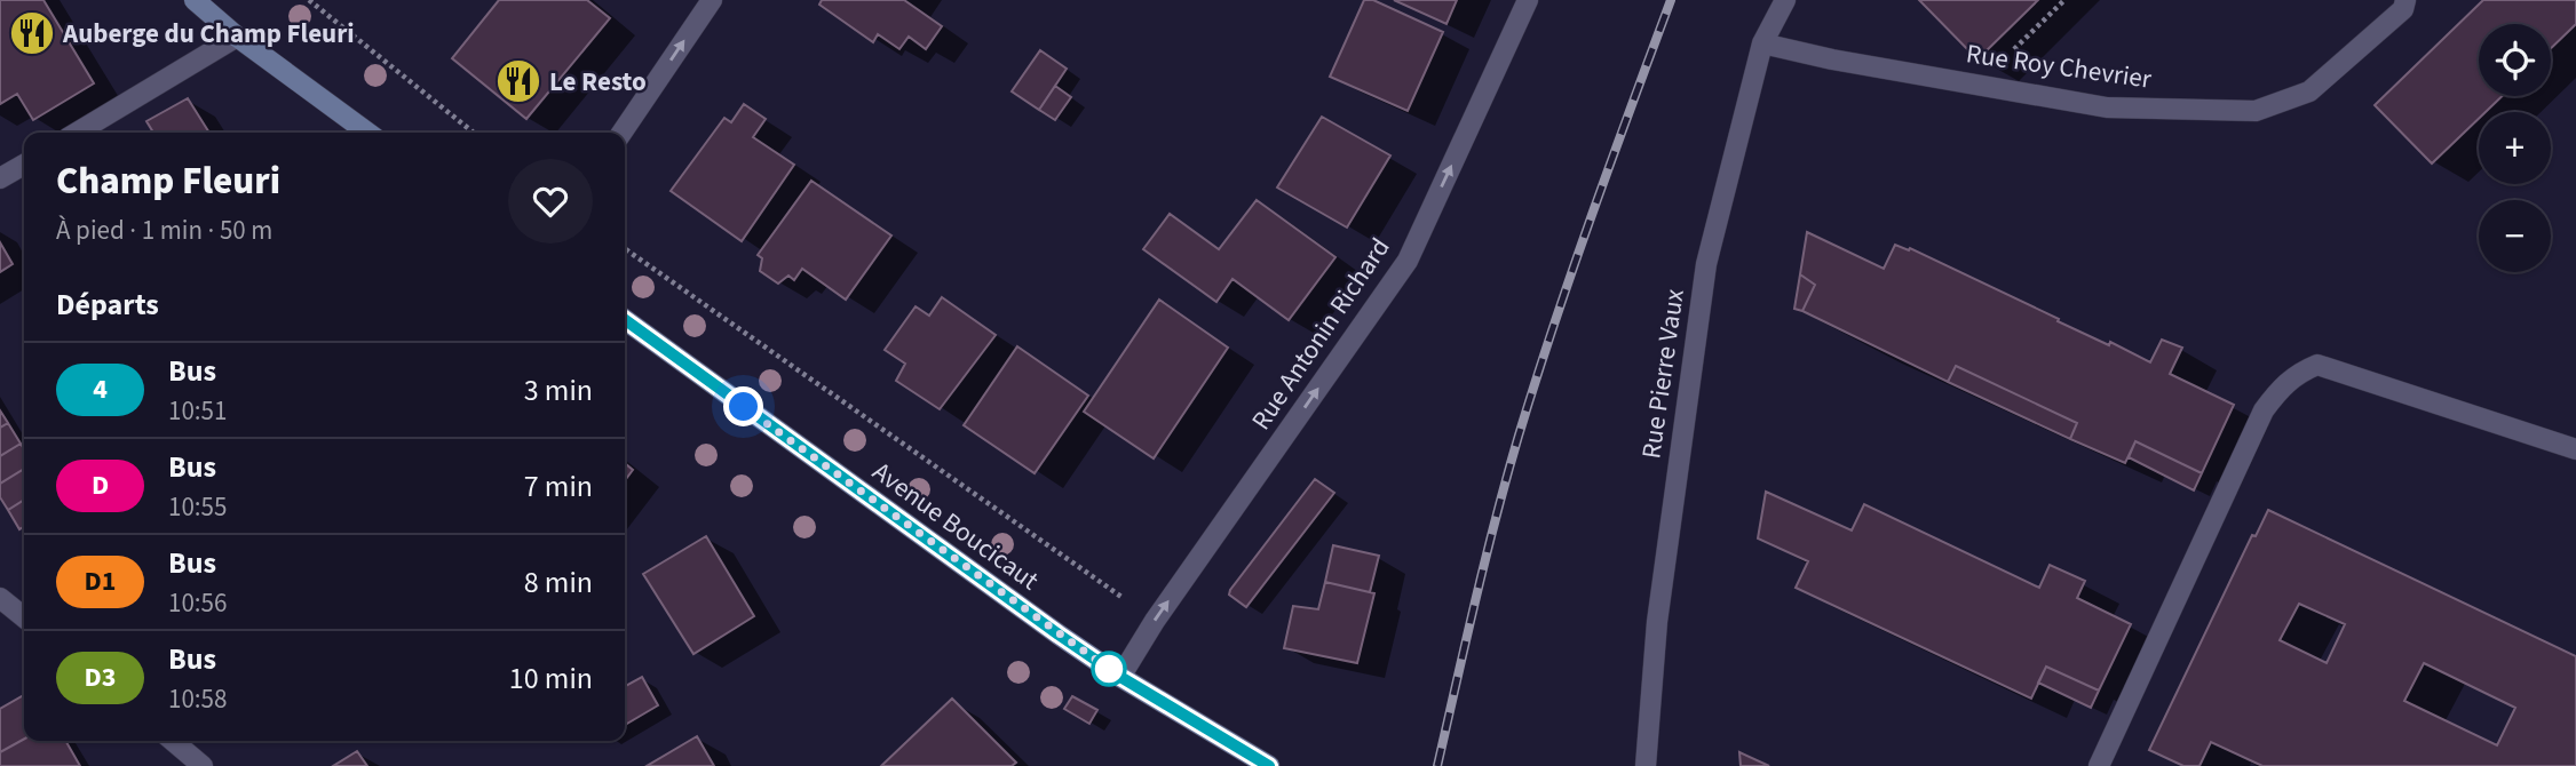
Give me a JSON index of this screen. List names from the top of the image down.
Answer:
{
  "streets": {
    "main road": ["Avenue Boucicaut"],
    "street": ["Rue Roy Chevrier", "Rue Antonin Richard", "Rue Pierre Vaux"]
  },
  "crossings": [
    ["Rue Roy Chevrier", "Rue Pierre Vaux"],
    ["Rue Antonin Richard", "Avenue Boucicaut"]
  ],
  "one_way": ["Rue Antonin Richard"],
  "places": {
    "restaurant": ["Auberge du Champ Fleuri", "Le Resto"]
  },
  "lines": ["bus line 4"],
  "page": {
    "map_buttons": ["+", "−"],
    "heading": [
      ["Champ Fleuri", "À pied · 1 min · 50 m"],
      "Départs"
    ],
    "list": [
      {
        "mark": "4",
        "name": "Bus",
        "note": "10:51",
        "value": "3 min"
      },
      {
        "mark": "D",
        "name": "Bus",
        "note": "10:55",
        "value": "7 min"
      },
      {
        "mark": "D1",
        "name": "Bus",
        "note": "10:56",
        "value": "8 min"
      },
      {
        "mark": "D3",
        "name": "Bus",
        "note": "10:58",
        "value": "10 min"
      }
    ]
  }
}
